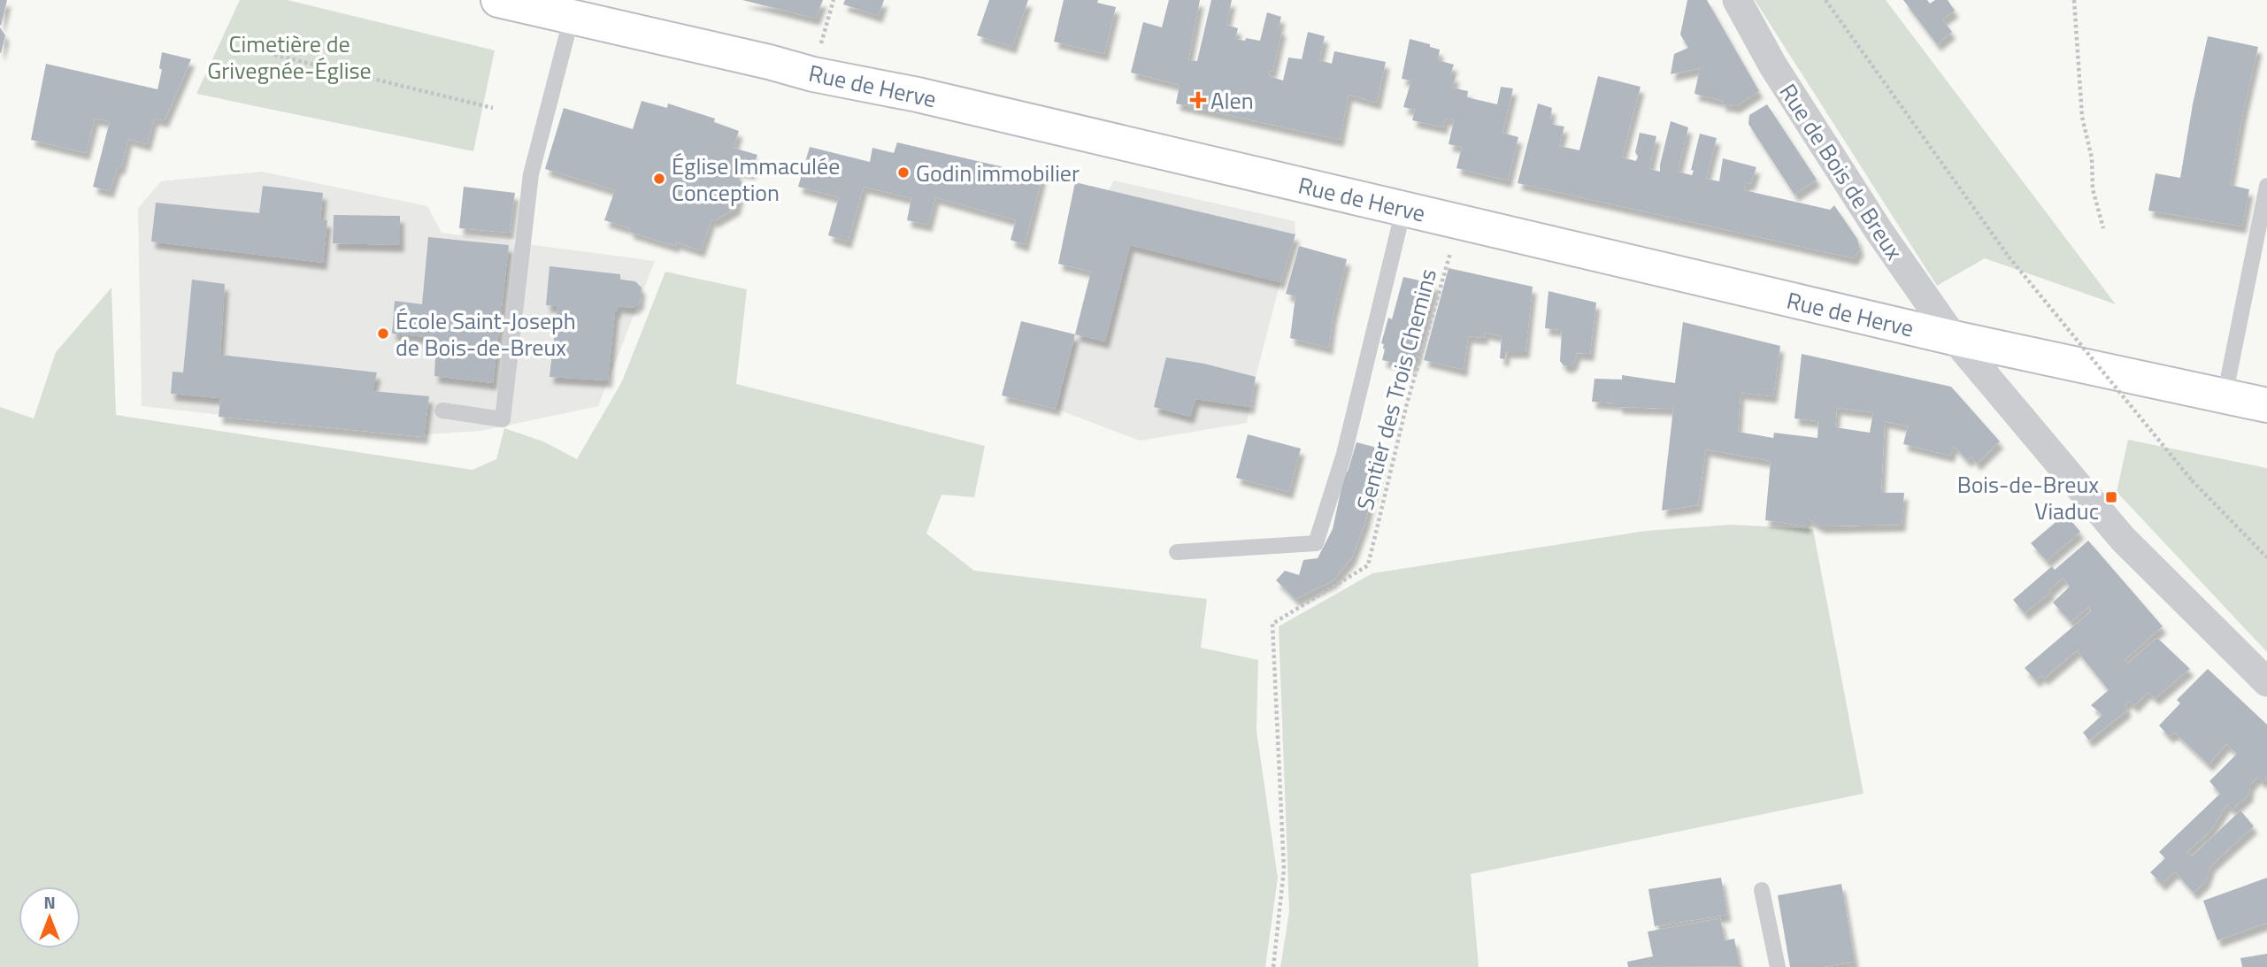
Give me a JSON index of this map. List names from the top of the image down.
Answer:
{
  "streets": {
    "main road": ["Rue de Herve"],
    "street": ["Rue de Bois de Breux"],
    "path": ["Sentier des Trois Chemins"]
  },
  "crossings": [
    ["Rue de Herve", "Rue de Bois de Breux"],
    ["Rue de Herve", "Sentier des Trois Chemins"]
  ],
  "parks": ["Cimetière de Grivegnée-Église"],
  "places": {
    "health": ["Alen"],
    "other": ["Godin immobilier", "Église Immaculée Conception", "École Saint-Joseph de Bois-de-Breux"],
    "transit": ["Bois-de-Breux Viaduc"]
  },
  "north": "top"
}
